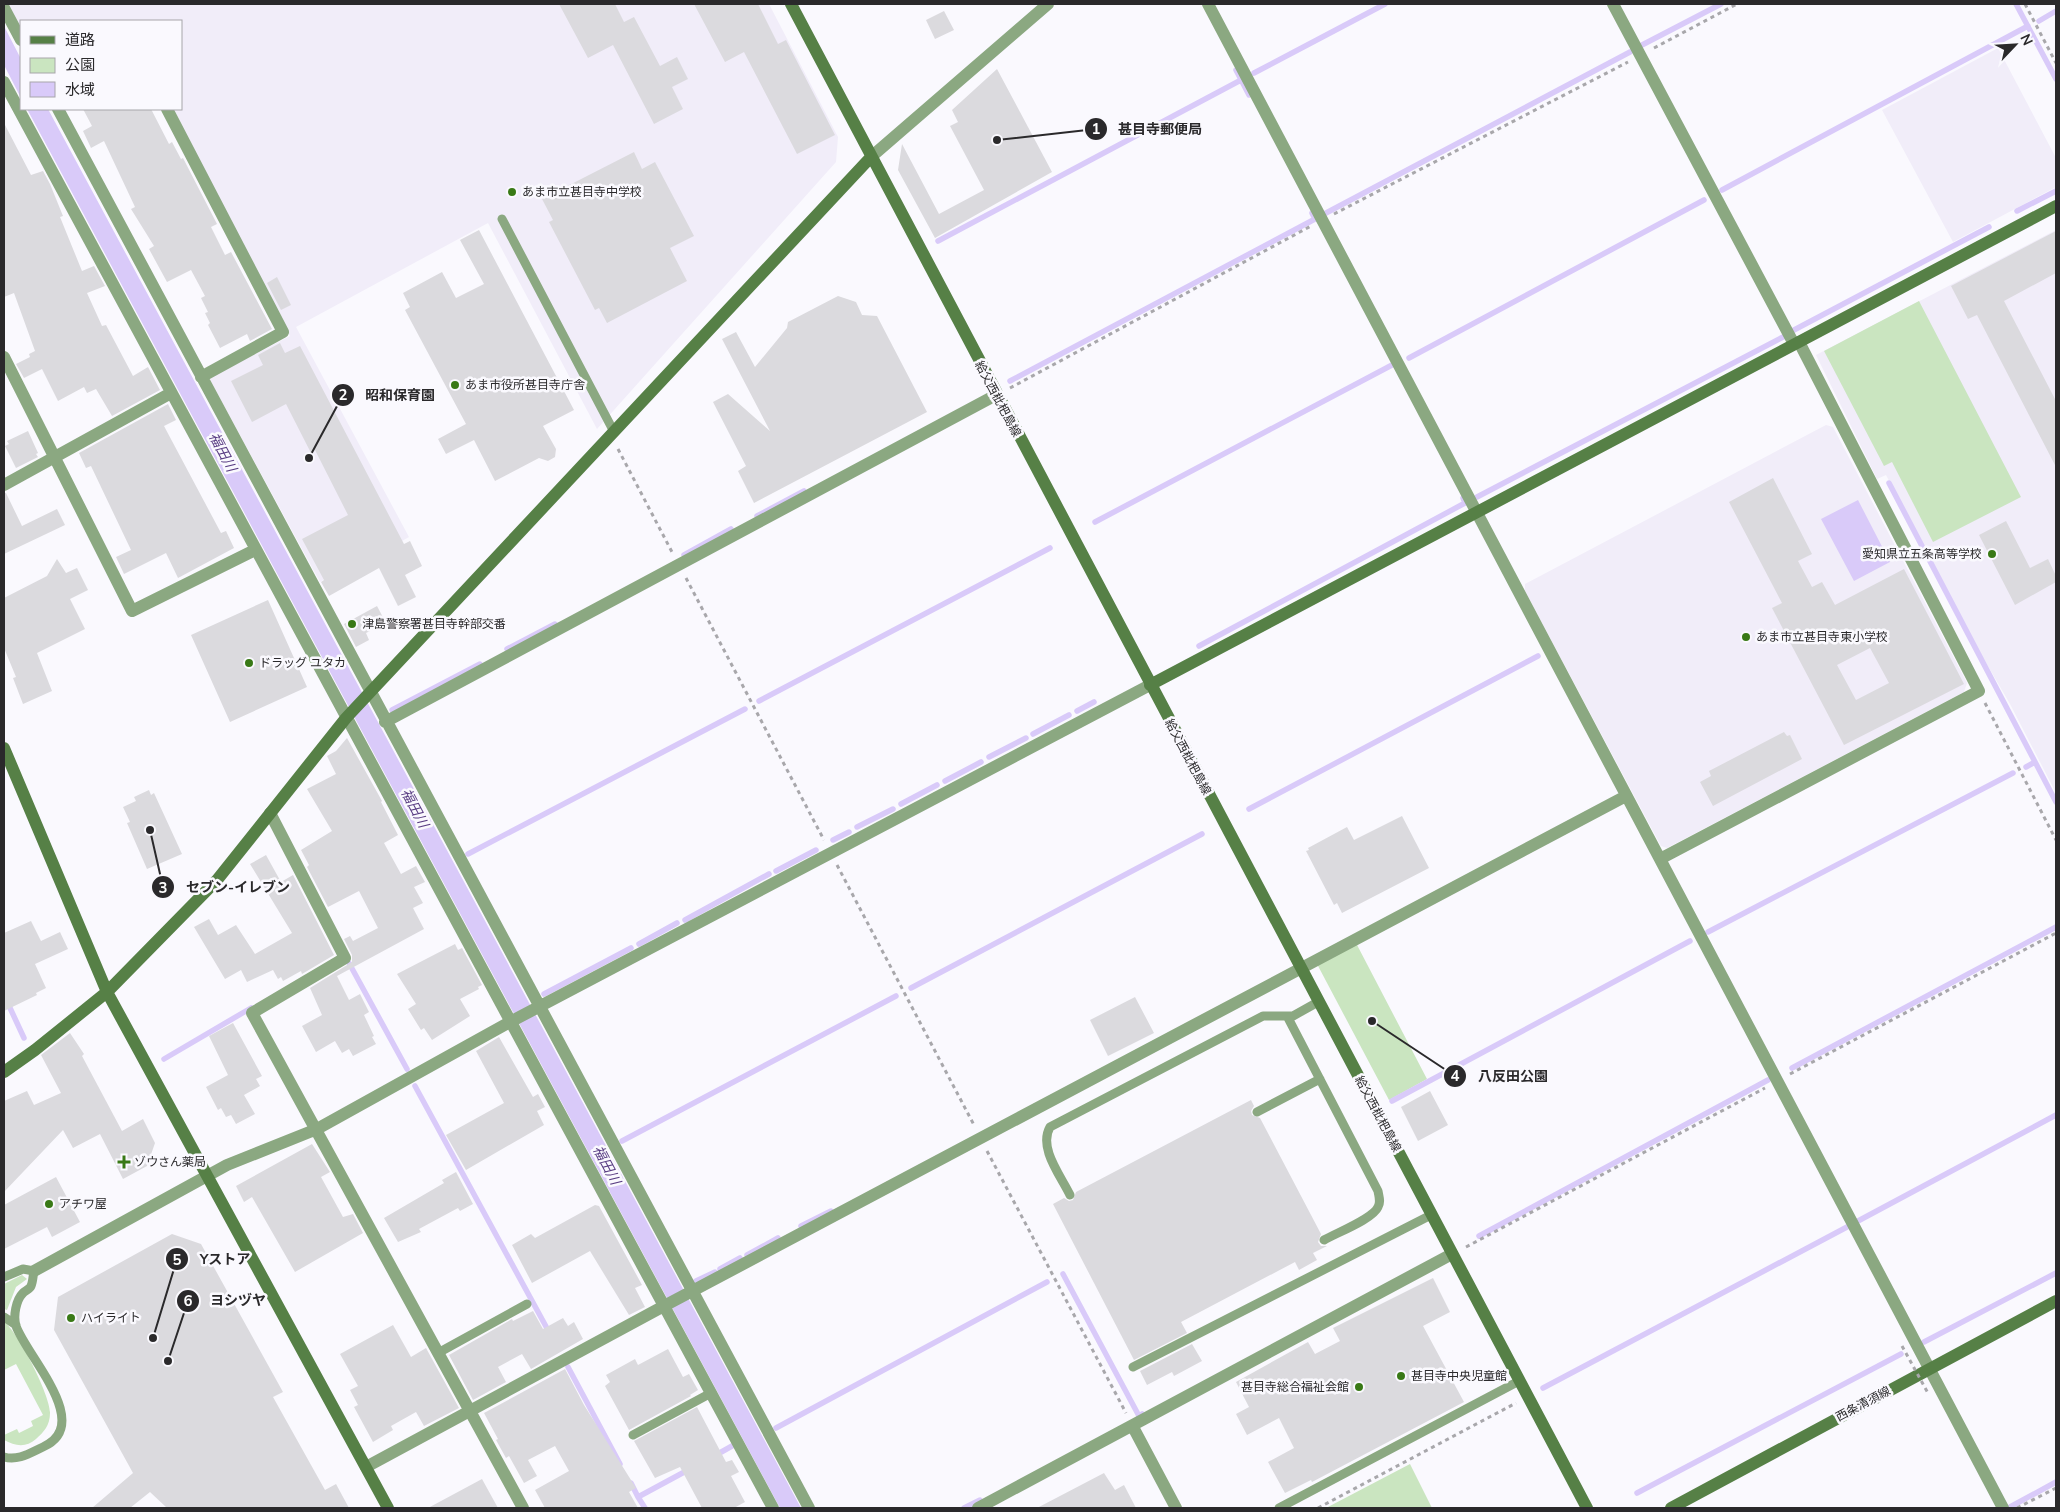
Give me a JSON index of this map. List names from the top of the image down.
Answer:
{
  "streets": {
    "street": ["給父西枇杷島線", "西条清須線"]
  },
  "water": ["福田川"],
  "places": {
    "other": [
      "甚目寺郵便局",
      "あま市立甚目寺中学校",
      "あま市役所甚目寺庁舎",
      "昭和保育園",
      "愛知県立五条高等学校",
      "津島警察署甚目寺幹部交番",
      "あま市立甚目寺東小学校",
      "ドラッグ ユタカ",
      "セブン-イレブン",
      "八反田公園",
      "アチワ屋",
      "ハイライト",
      "Yストア",
      "ヨシヅヤ",
      "甚目寺中央児童館",
      "甚目寺総合福祉会館"
    ],
    "health": ["ゾウさん薬局"]
  },
  "legend": ["道路", "公園", "水域"],
  "north": "top right"
}
